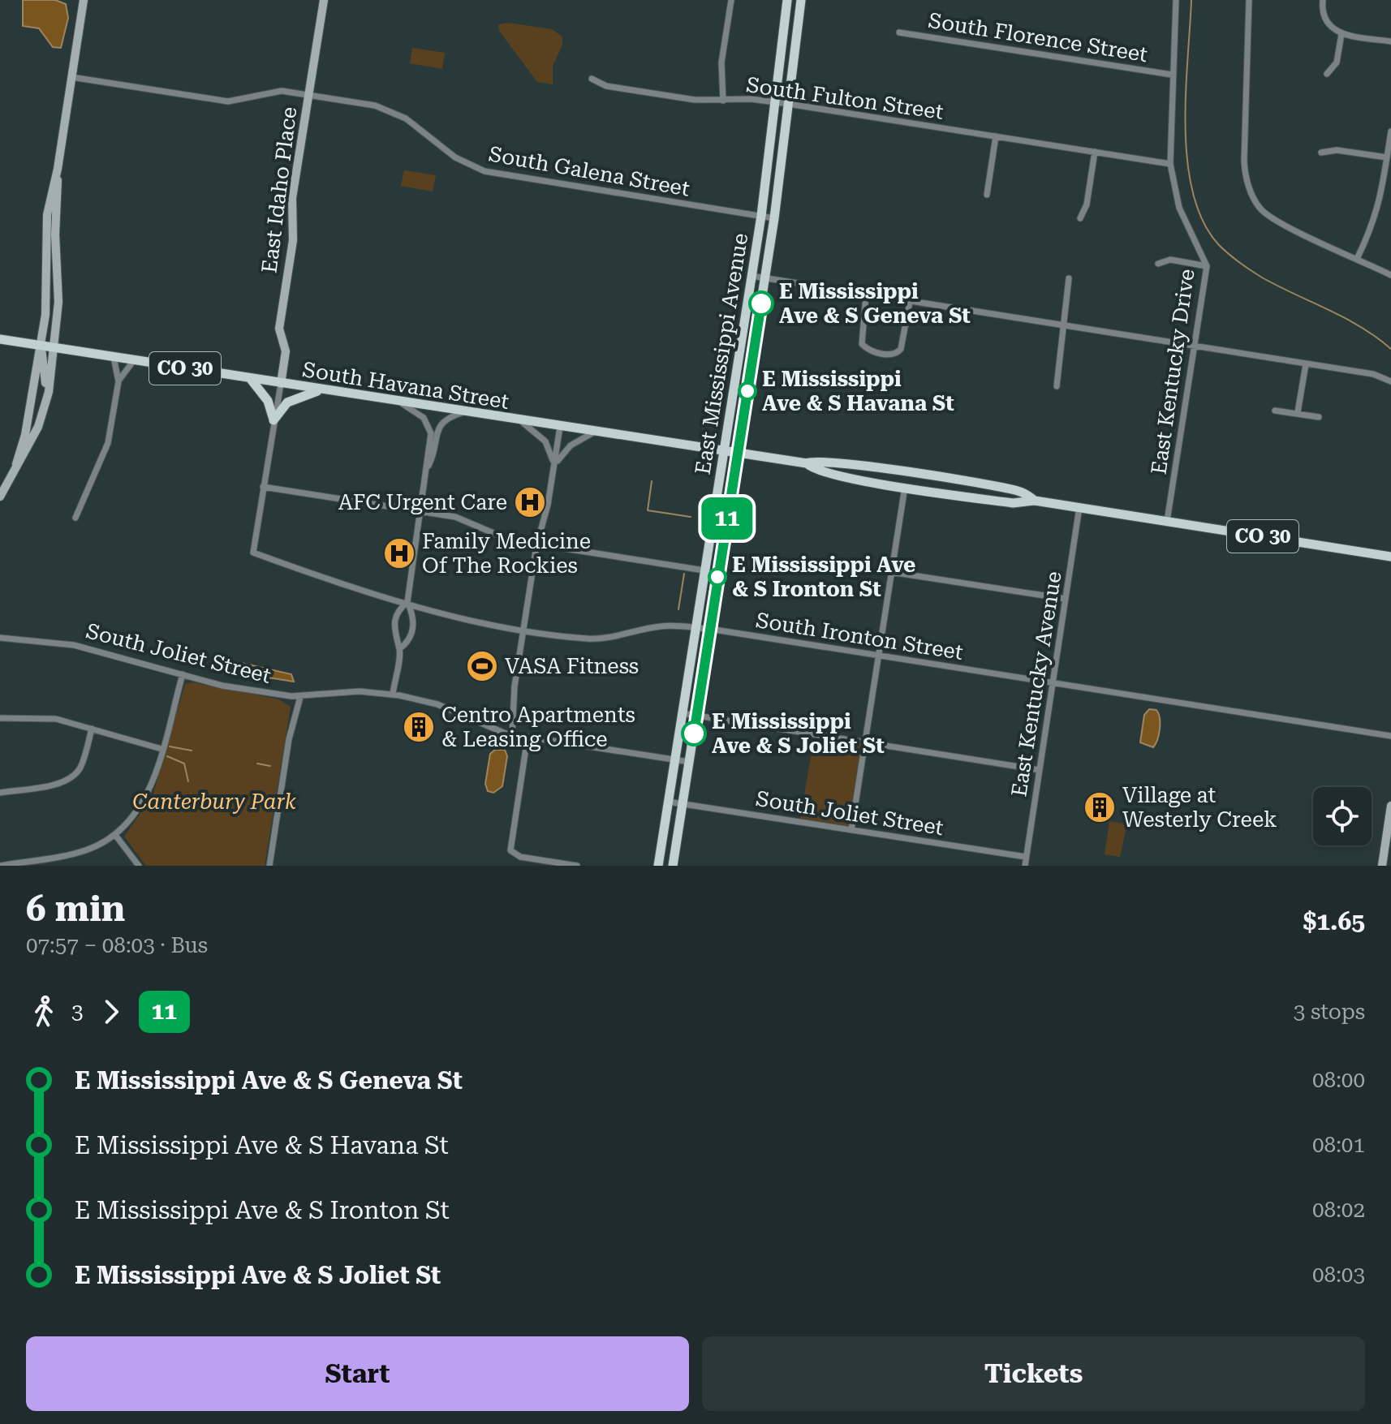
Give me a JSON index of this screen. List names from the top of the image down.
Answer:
{
  "streets": {
    "main road": ["East Mississippi Avenue", "CO 30", "South Havana Street"],
    "street": [
      "South Florence Street",
      "South Fulton Street",
      "South Galena Street",
      "East Idaho Place",
      "East Kentucky Drive",
      "South Ironton Street",
      "South Joliet Street",
      "East Kentucky Avenue"
    ]
  },
  "crossings": [
    ["South Florence Street", "East Kentucky Drive"],
    ["South Fulton Street", "East Mississippi Avenue"],
    ["South Fulton Street", "East Kentucky Drive"],
    ["South Galena Street", "East Idaho Place"],
    ["South Galena Street", "East Mississippi Avenue"],
    ["East Idaho Place", "South Havana Street"],
    ["East Mississippi Avenue", "South Havana Street"],
    ["East Mississippi Avenue", "South Ironton Street"],
    ["East Mississippi Avenue", "South Joliet Street"],
    ["East Kentucky Drive", "South Havana Street"],
    ["South Havana Street", "East Kentucky Avenue"],
    ["South Ironton Street", "East Kentucky Avenue"],
    ["South Joliet Street", "East Kentucky Avenue"]
  ],
  "parks": ["Canterbury Park"],
  "places": {
    "other": [
      "E Mississippi Ave & S Geneva St",
      "E Mississippi Ave & S Havana St",
      "E Mississippi Ave & S Ironton St",
      "E Mississippi Ave & S Joliet St"
    ],
    "hospital": ["AFC Urgent Care", "Family Medicine Of The Rockies"],
    "sports": ["VASA Fitness"],
    "building": ["Centro Apartments & Leasing Office", "Village at Westerly Creek"]
  },
  "lines": ["bus line 11"],
  "page": {
    "on_map": "11",
    "heading": ["6 min", "07:57 – 08:03 · Bus", "$1.65"],
    "legs": ["3", "11", "3 stops"],
    "list": [
      {
        "name": "E Mississippi Ave & S Geneva St",
        "value": "08:00"
      },
      {
        "name": "E Mississippi Ave & S Havana St",
        "value": "08:01"
      },
      {
        "name": "E Mississippi Ave & S Ironton St",
        "value": "08:02"
      },
      {
        "name": "E Mississippi Ave & S Joliet St",
        "value": "08:03"
      }
    ],
    "buttons": ["Start", "Tickets"]
  }
}
